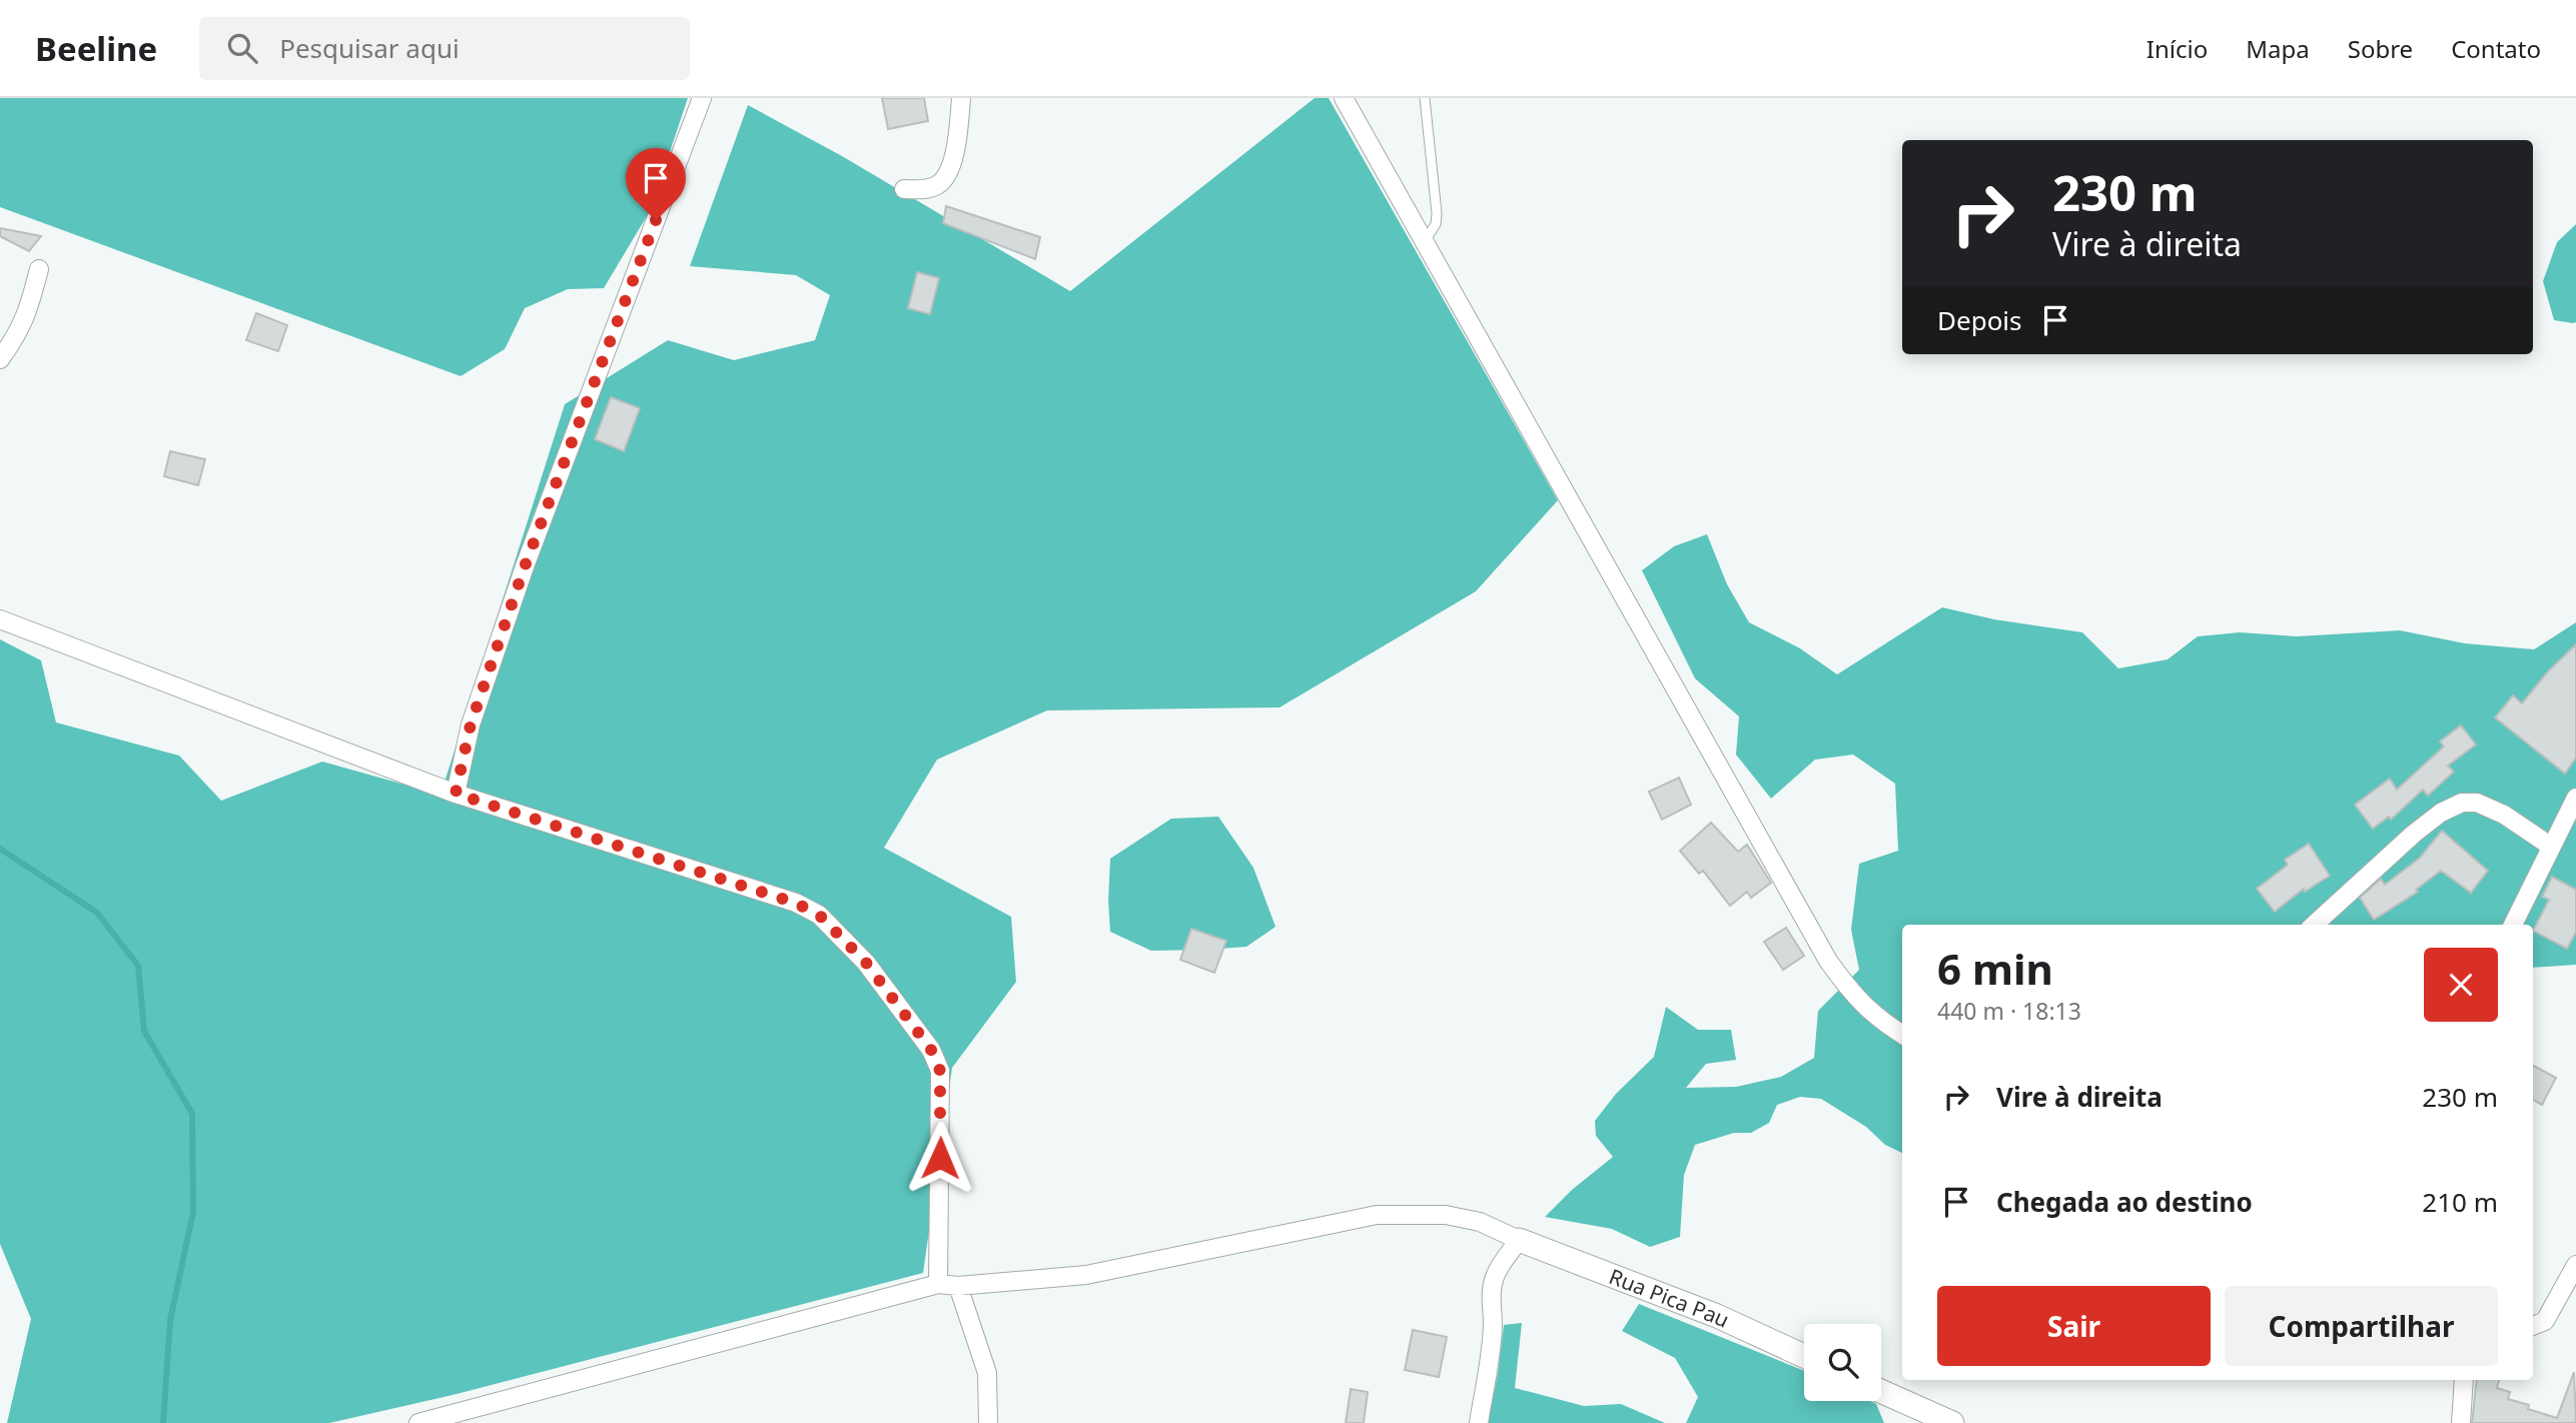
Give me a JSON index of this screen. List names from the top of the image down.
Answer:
{
  "streets": {
    "street": ["Rua Pica Pau"]
  },
  "page": {
    "header": "Beeline",
    "search": "Pesquisar aqui",
    "nav": [
      "Início",
      "Mapa",
      "Sobre",
      "Contato"
    ],
    "turn": ["230 m", "Vire à direita"],
    "then": "Depois",
    "heading": ["6 min", "440 m · 18:13"],
    "list": [
      {
        "name": "Vire à direita",
        "value": "230 m"
      },
      {
        "name": "Chegada ao destino",
        "value": "210 m"
      }
    ],
    "buttons": ["Sair", "Compartilhar"]
  }
}
